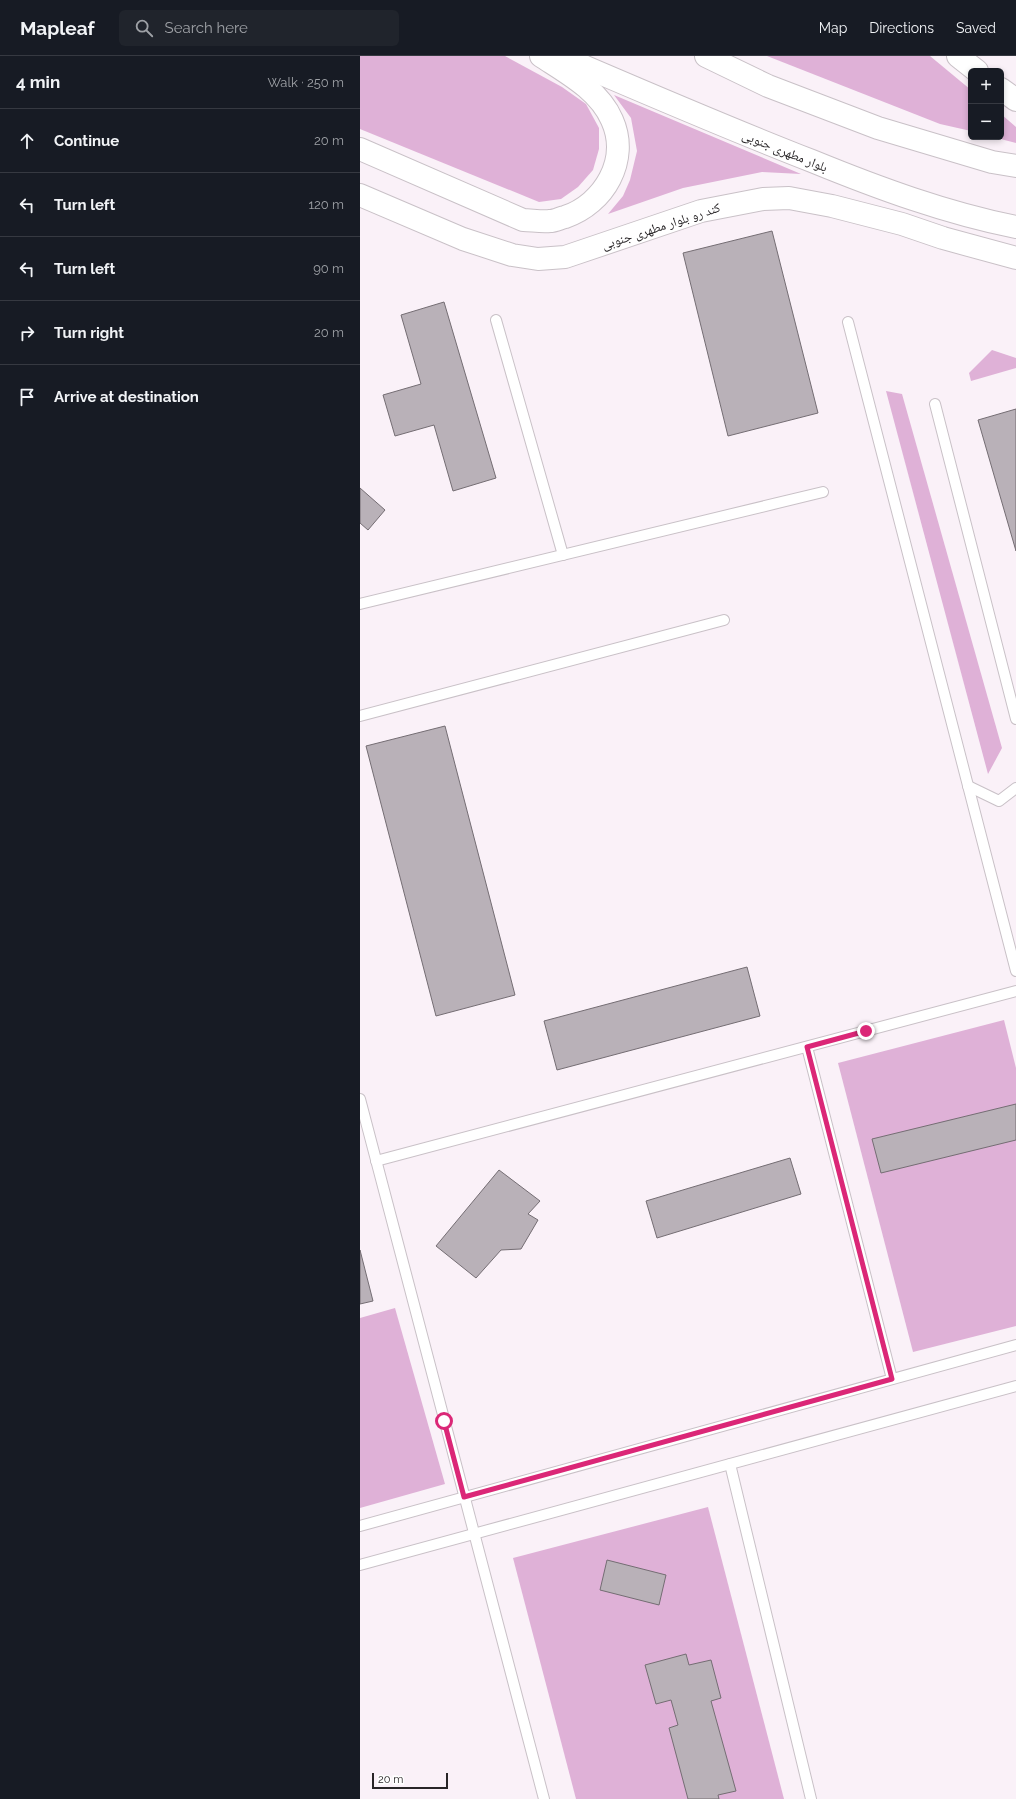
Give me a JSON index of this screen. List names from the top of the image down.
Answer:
{
  "streets": {
    "main road": ["بلوار مطهری جنوبی", "کند رو بلوار مطهری جنوبی"]
  },
  "scale_bar": "20 m",
  "page": {
    "header": "Mapleaf",
    "search": "Search here",
    "nav": ["Map", "Directions", "Saved"],
    "heading": ["4 min", "Walk · 250 m"],
    "map_buttons": ["+", "−"],
    "list": [
      ["Continue", "20 m"],
      ["Turn left", "120 m"],
      ["Turn left", "90 m"],
      ["Turn right", "20 m"],
      "Arrive at destination"
    ],
    "scale": "20 m"
  }
}
